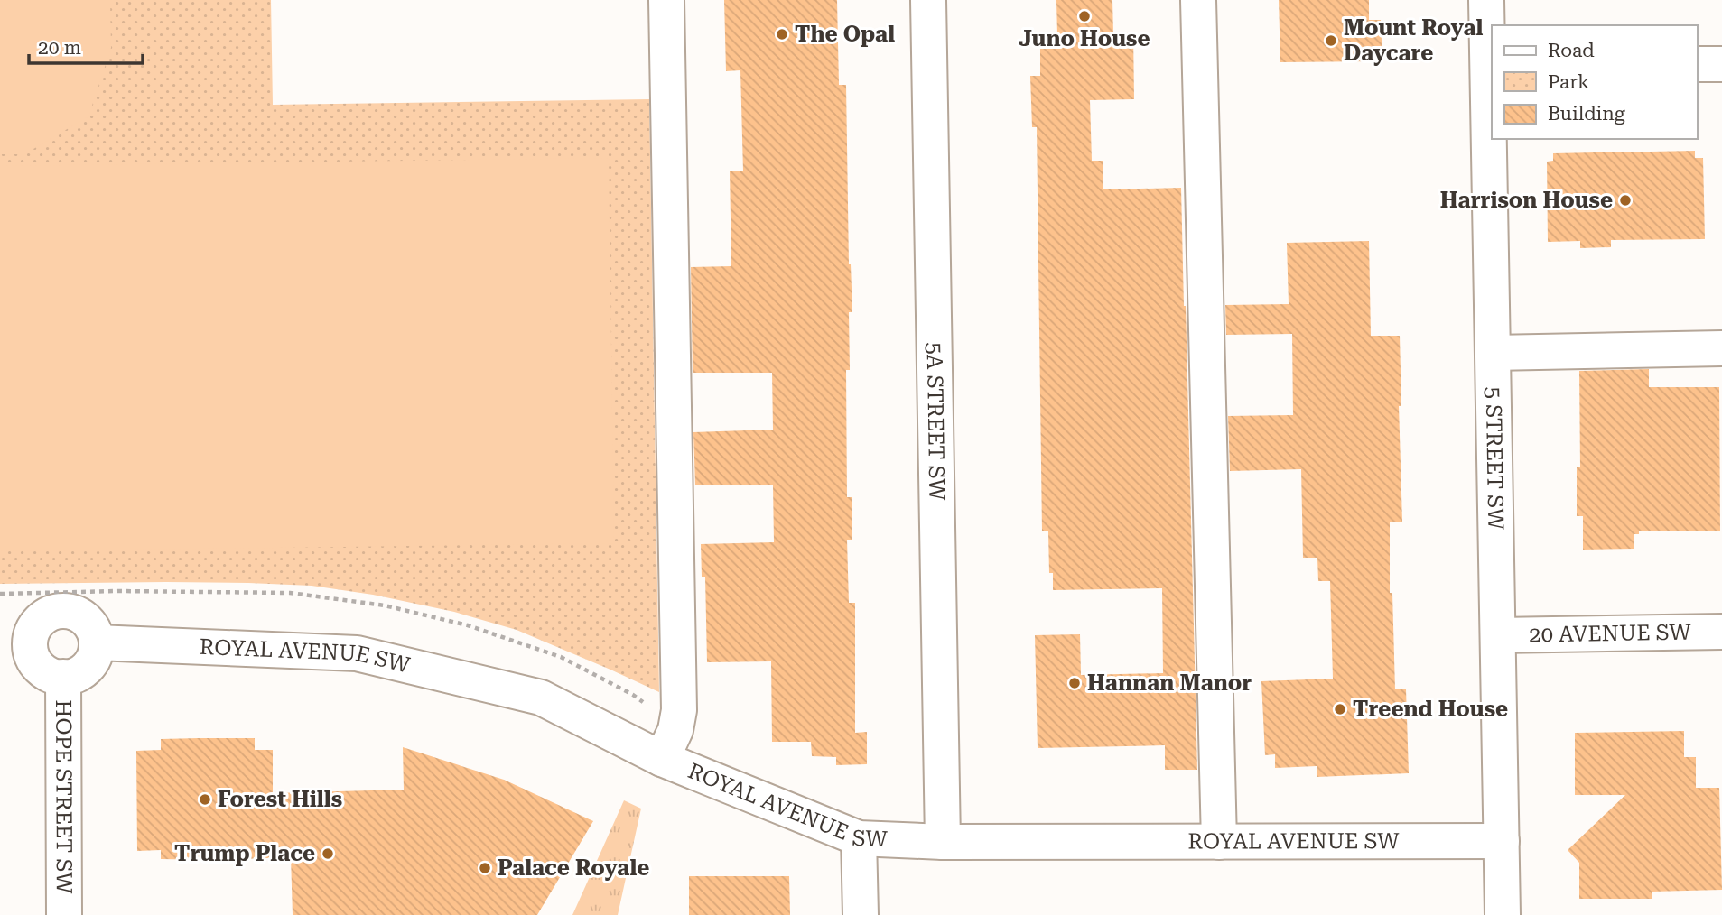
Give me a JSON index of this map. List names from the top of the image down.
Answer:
{
  "streets": {
    "street": [
      "5A STREET SW",
      "5 STREET SW",
      "20 AVENUE SW",
      "ROYAL AVENUE SW",
      "HOPE STREET SW"
    ]
  },
  "crossings": [
    ["5A STREET SW", "ROYAL AVENUE SW"],
    ["5 STREET SW", "20 AVENUE SW"],
    ["5 STREET SW", "ROYAL AVENUE SW"],
    ["ROYAL AVENUE SW", "HOPE STREET SW"]
  ],
  "places": [
    "Juno House",
    "The Opal",
    "Mount Royal Daycare",
    "Harrison House",
    "Hannan Manor",
    "Treend House",
    "Forest Hills",
    "Trump Place",
    "Palace Royale"
  ],
  "legend": ["Road", "Park", "Building"],
  "scale_bar": "20 m"
}
